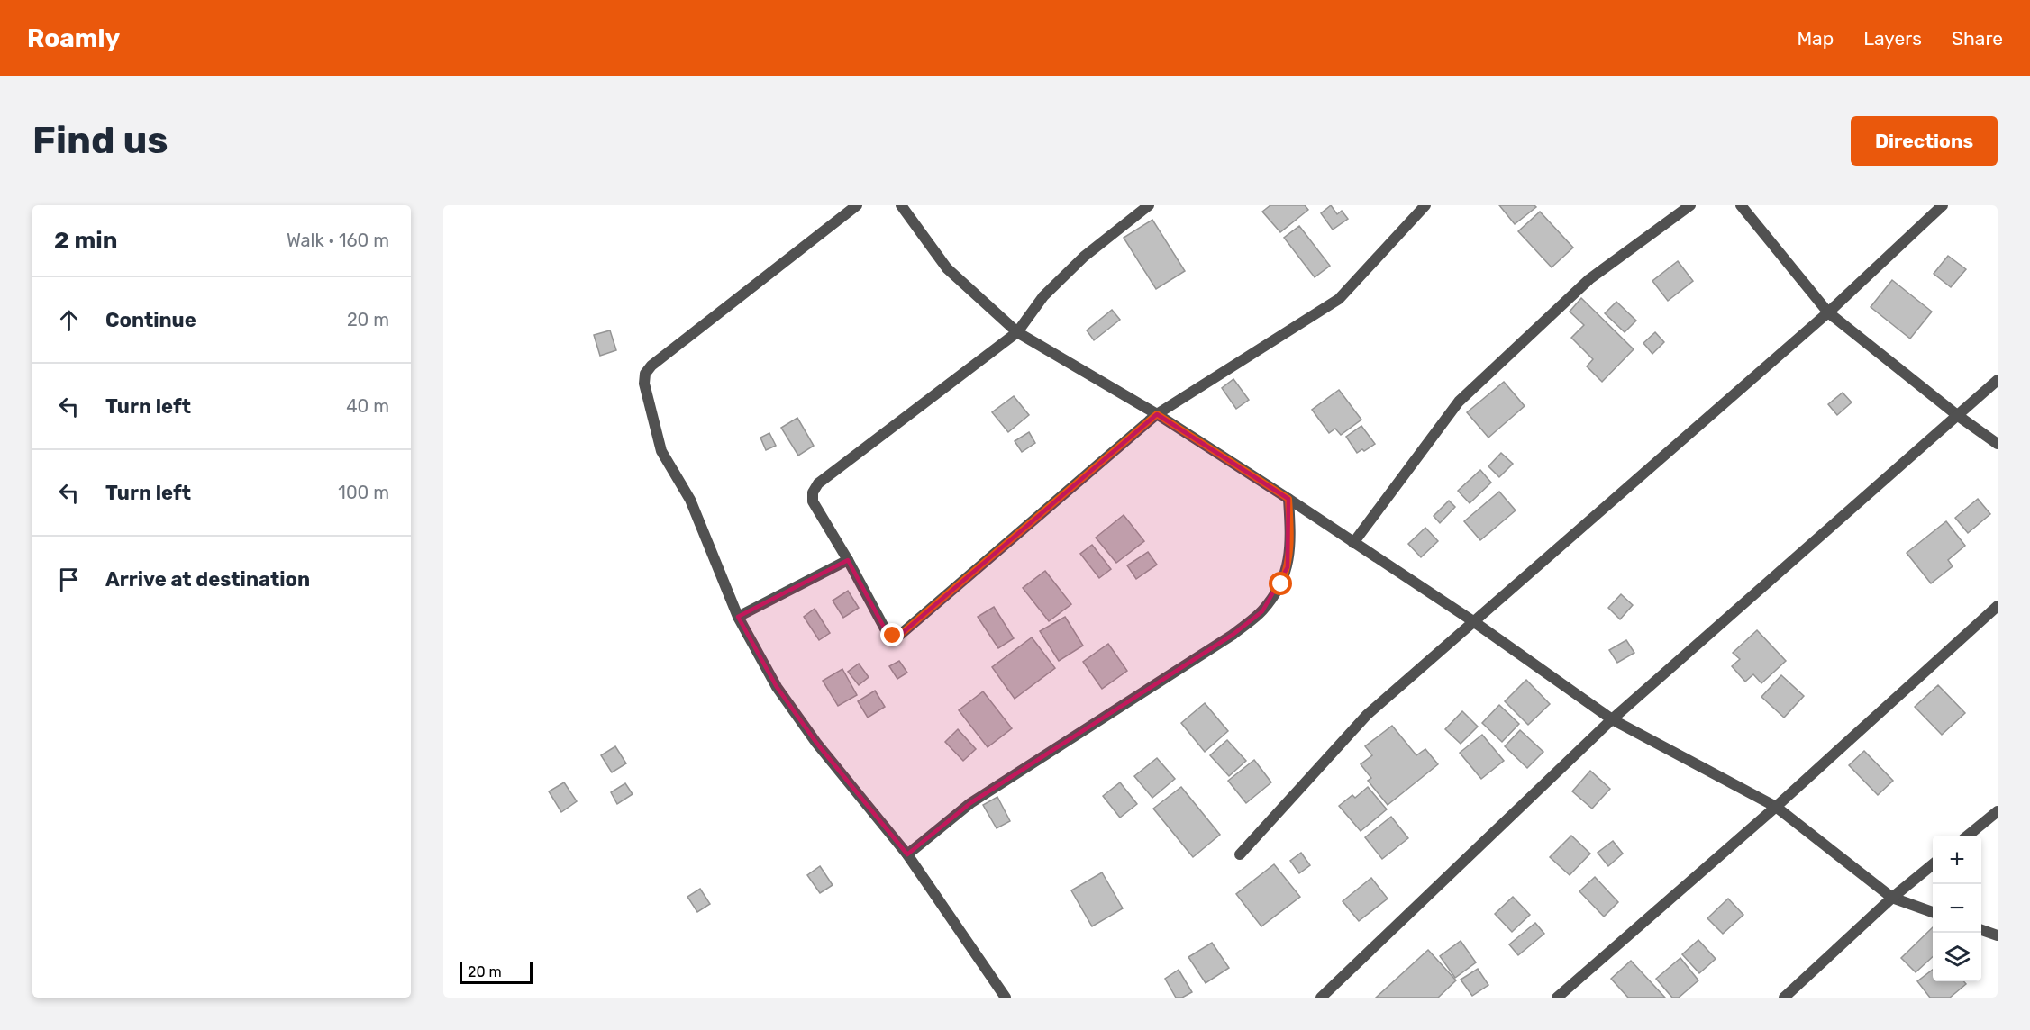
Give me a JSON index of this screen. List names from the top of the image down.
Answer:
{
  "scale_bar": "20 m",
  "page": {
    "header": "Roamly",
    "nav": ["Map", "Layers", "Share"],
    "buttons": "Directions",
    "title": "Find us",
    "heading": ["2 min", "Walk · 160 m"],
    "list": [
      ["Continue", "20 m"],
      ["Turn left", "40 m"],
      ["Turn left", "100 m"],
      "Arrive at destination"
    ],
    "map_buttons": ["+", "−"],
    "scale": "20 m"
  }
}
